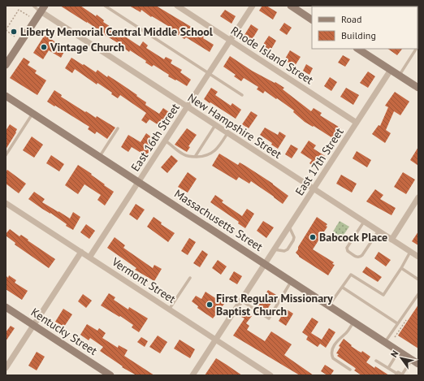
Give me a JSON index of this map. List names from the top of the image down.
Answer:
{
  "streets": {
    "main road": ["Massachusetts Street", "Kentucky Street"],
    "street": [
      "Rhode Island Street",
      "New Hampshire Street",
      "East 16th Street",
      "East 17th Street",
      "Vermont Street"
    ]
  },
  "crossings": [
    ["Rhode Island Street", "East 16th Street"],
    ["Rhode Island Street", "East 17th Street"],
    ["New Hampshire Street", "East 16th Street"],
    ["New Hampshire Street", "East 17th Street"],
    ["East 16th Street", "Massachusetts Street"],
    ["East 16th Street", "Vermont Street"],
    ["East 17th Street", "Massachusetts Street"],
    ["East 17th Street", "Vermont Street"]
  ],
  "places": [
    "Liberty Memorial Central Middle School",
    "Vintage Church",
    "Babcock Place",
    "First Regular Missionary Baptist Church"
  ],
  "legend": ["Road", "Building"],
  "north": "top left"
}
